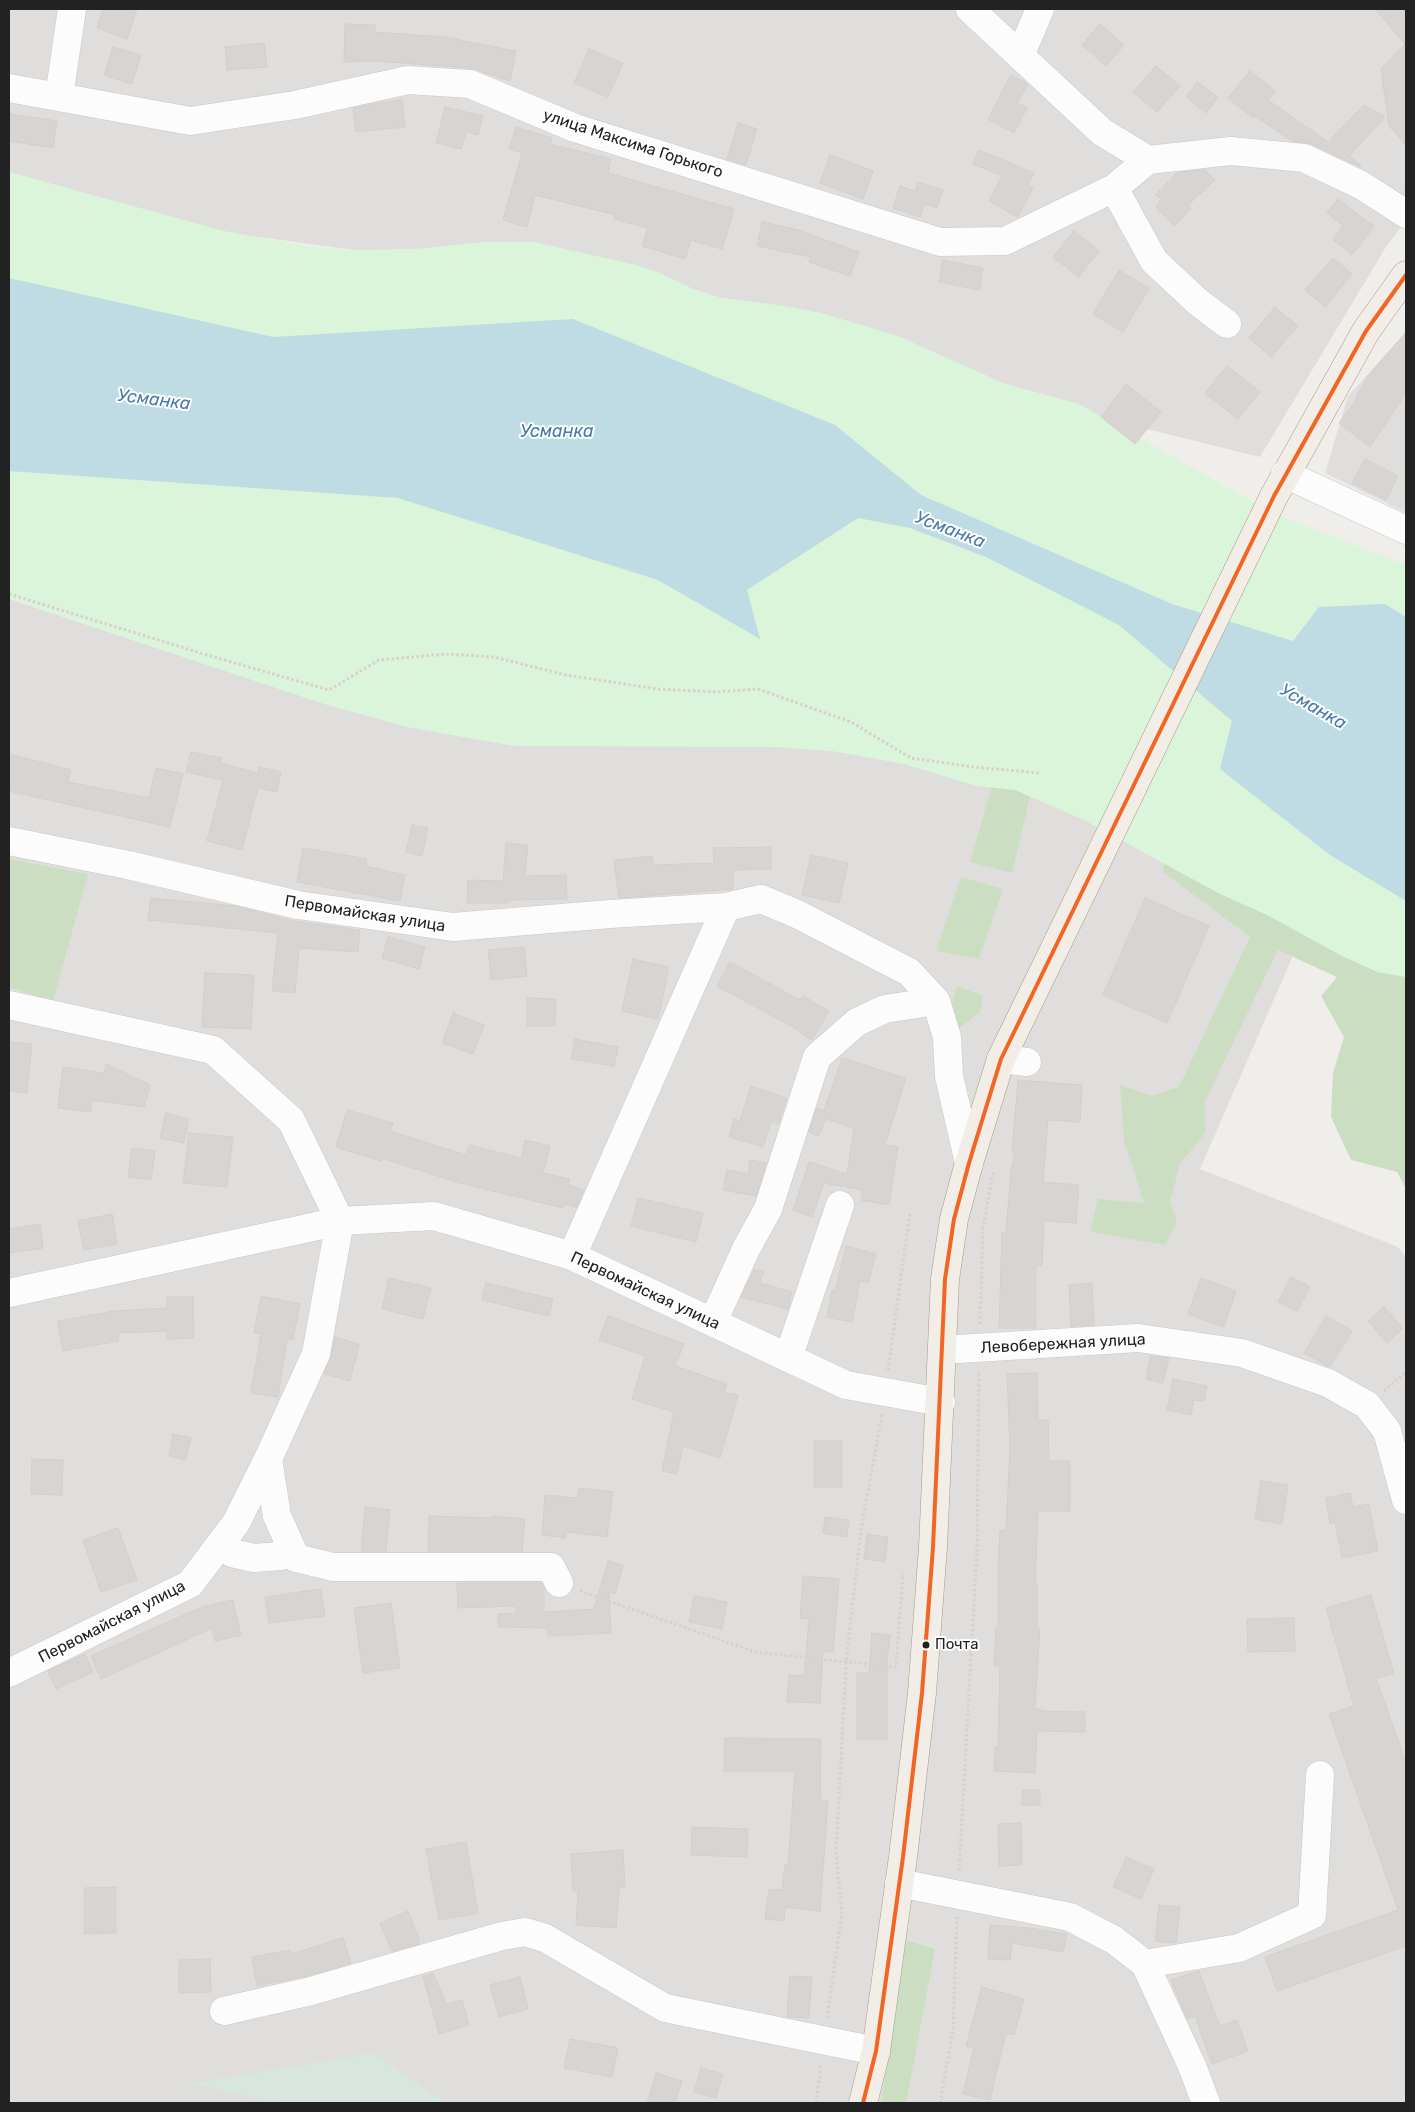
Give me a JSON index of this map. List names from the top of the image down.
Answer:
{
  "streets": {
    "street": ["улица Максима Горького", "Первомайская улица", "Левобережная улица"]
  },
  "water": ["Усманка"],
  "places": ["Почта"]
}
